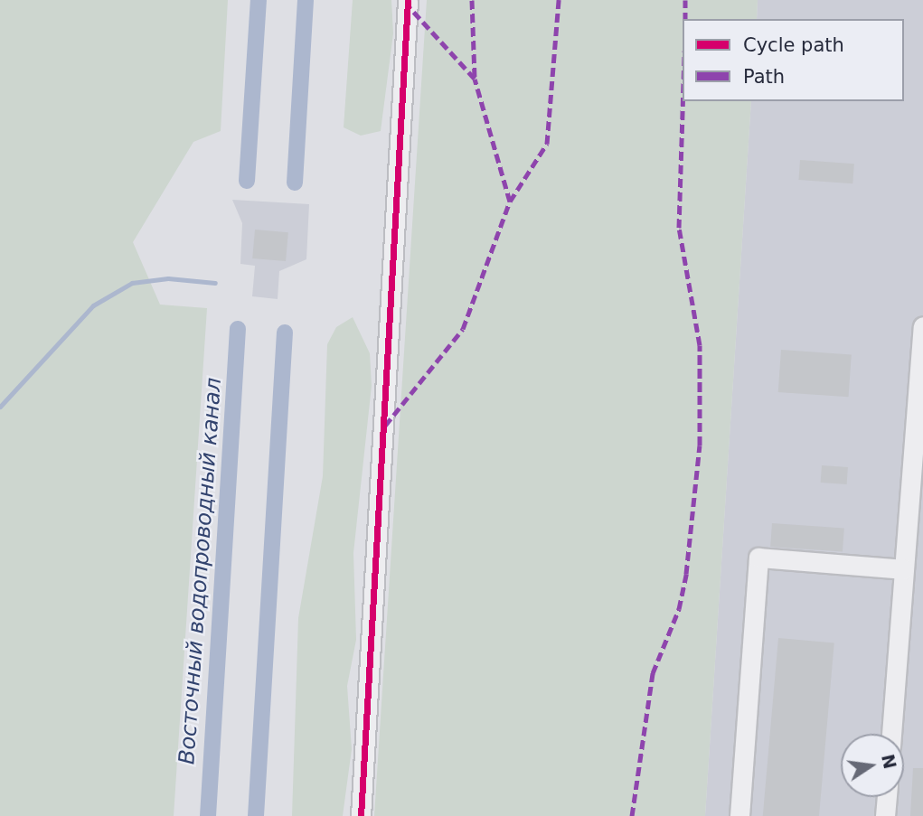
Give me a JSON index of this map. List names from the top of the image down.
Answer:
{
  "water": ["Восточный водопроводный канал"],
  "legend": ["Cycle path", "Path"],
  "north": "right"
}
